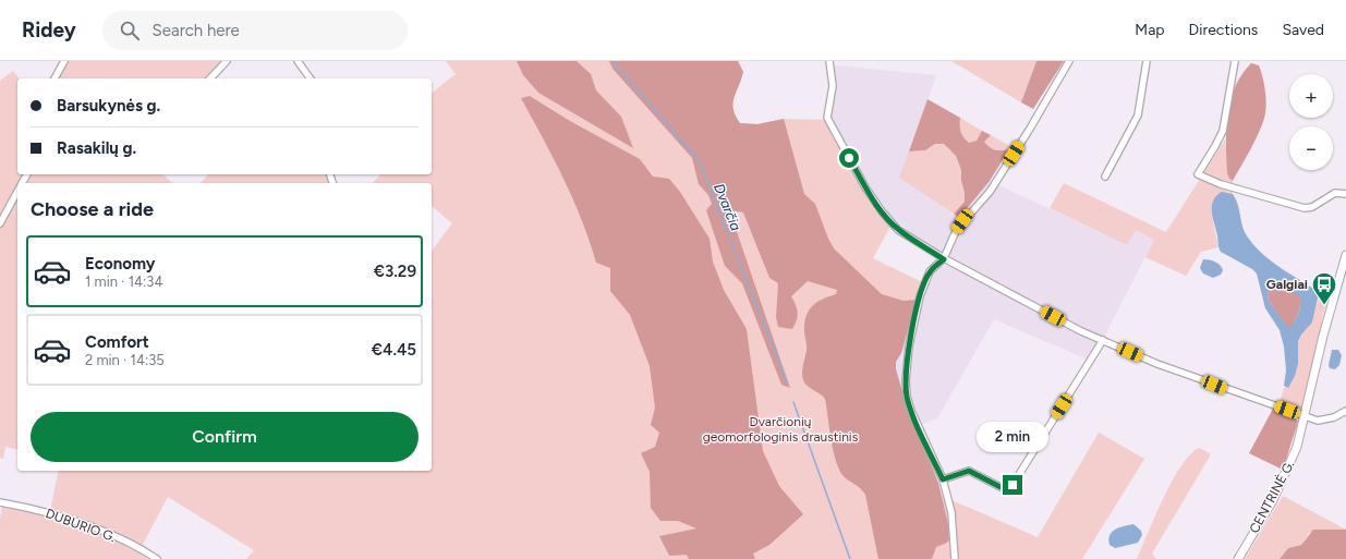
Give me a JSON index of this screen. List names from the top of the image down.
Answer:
{
  "streets": {
    "main road": ["CENTRINĖ G."],
    "street": ["DUBURIO G."]
  },
  "water": ["Dvarčia"],
  "parks": ["Dvarčionių geomorfologinis draustinis"],
  "places": {
    "bus stop": ["Galgiai"]
  },
  "page": {
    "header": "Ridey",
    "search": "Search here",
    "nav": ["Map", "Directions", "Saved"],
    "map_buttons": ["+", "−"],
    "banner": ["Barsukynės g.", "Rasakilų g."],
    "heading": "Choose a ride",
    "list": [
      {
        "name": "Economy",
        "note": "1 min · 14:34",
        "value": "€3.29"
      },
      {
        "name": "Comfort",
        "note": "2 min · 14:35",
        "value": "€4.45"
      }
    ],
    "buttons": "Confirm",
    "bubble": "2 min"
  }
}
